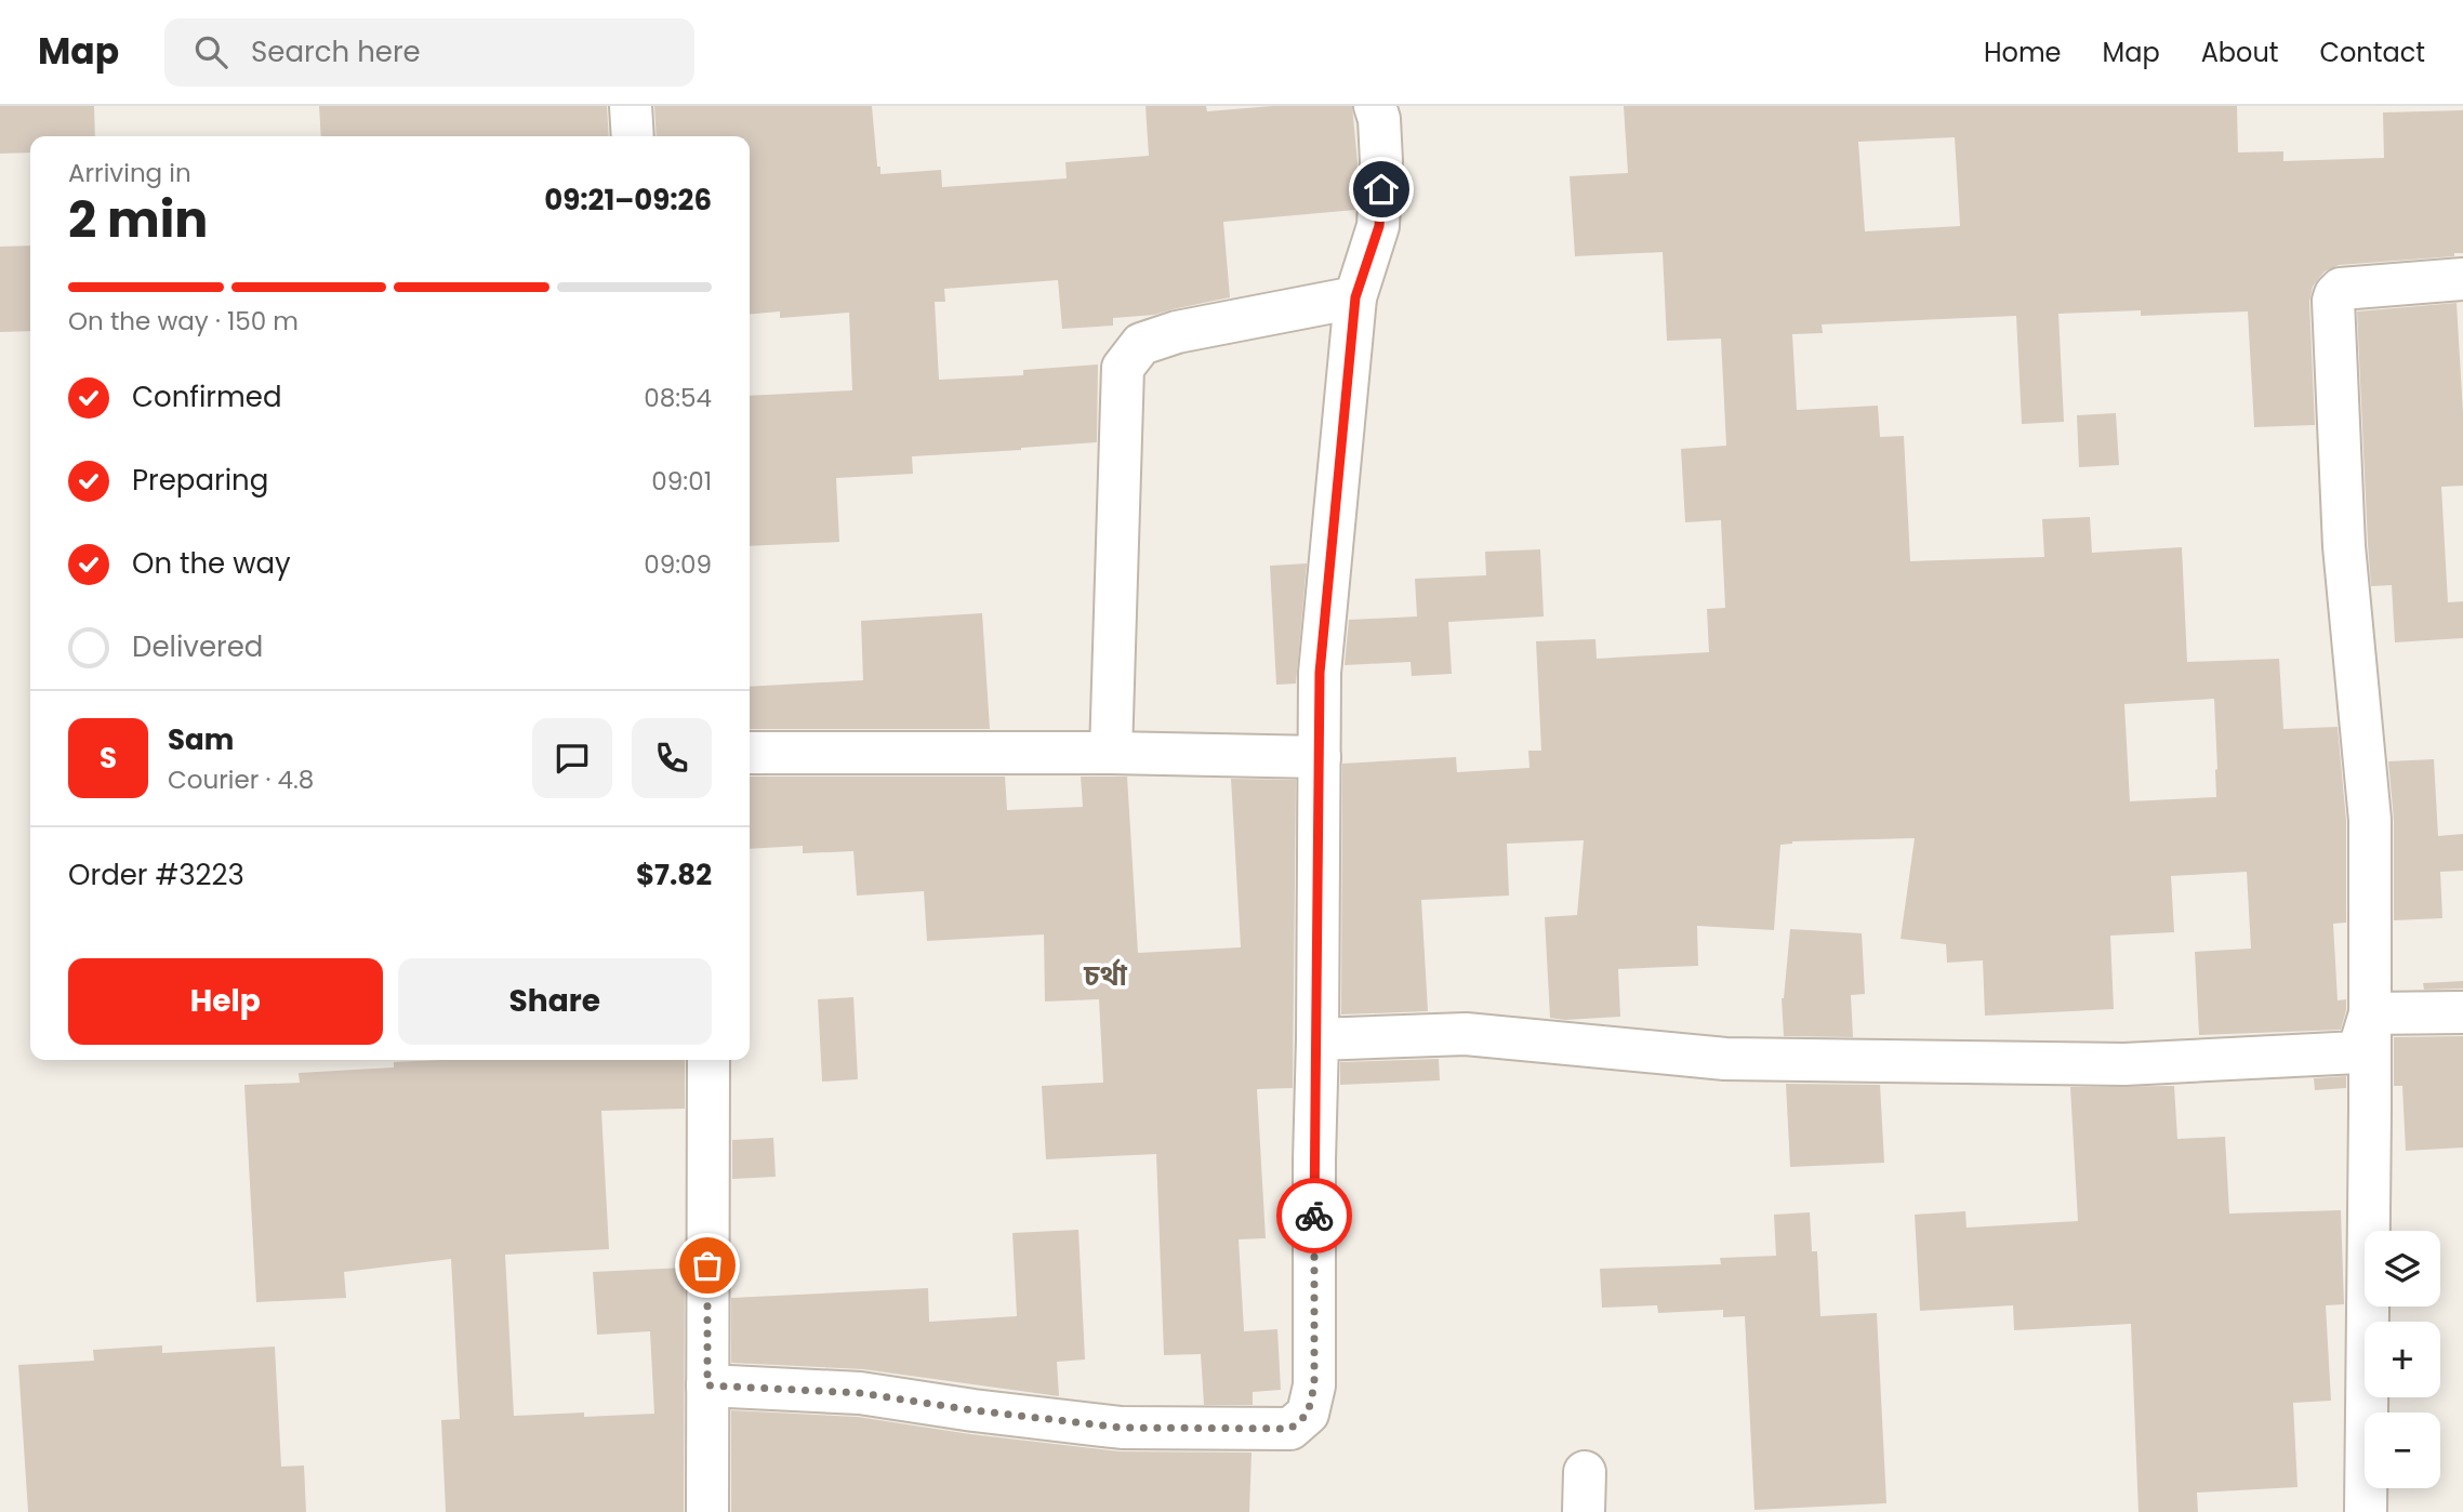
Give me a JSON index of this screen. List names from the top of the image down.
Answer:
{
  "districts": ["চর্থা"],
  "page": {
    "header": "Map",
    "search": "Search here",
    "nav": [
      "Home",
      "Map",
      "About",
      "Contact"
    ],
    "heading": ["2 min", "Arriving in", "09:21–09:26"],
    "panel": [
      "Sam",
      "Courier · 4.8",
      "Order #3223",
      "$7.82"
    ],
    "bar": "On the way · 150 m",
    "list": [
      ["Confirmed", "08:54"],
      ["Preparing", "09:01"],
      ["On the way", "09:09"],
      "Delivered"
    ],
    "round": "S",
    "buttons": ["Help", "Share"],
    "map_buttons": ["+", "−"]
  }
}
